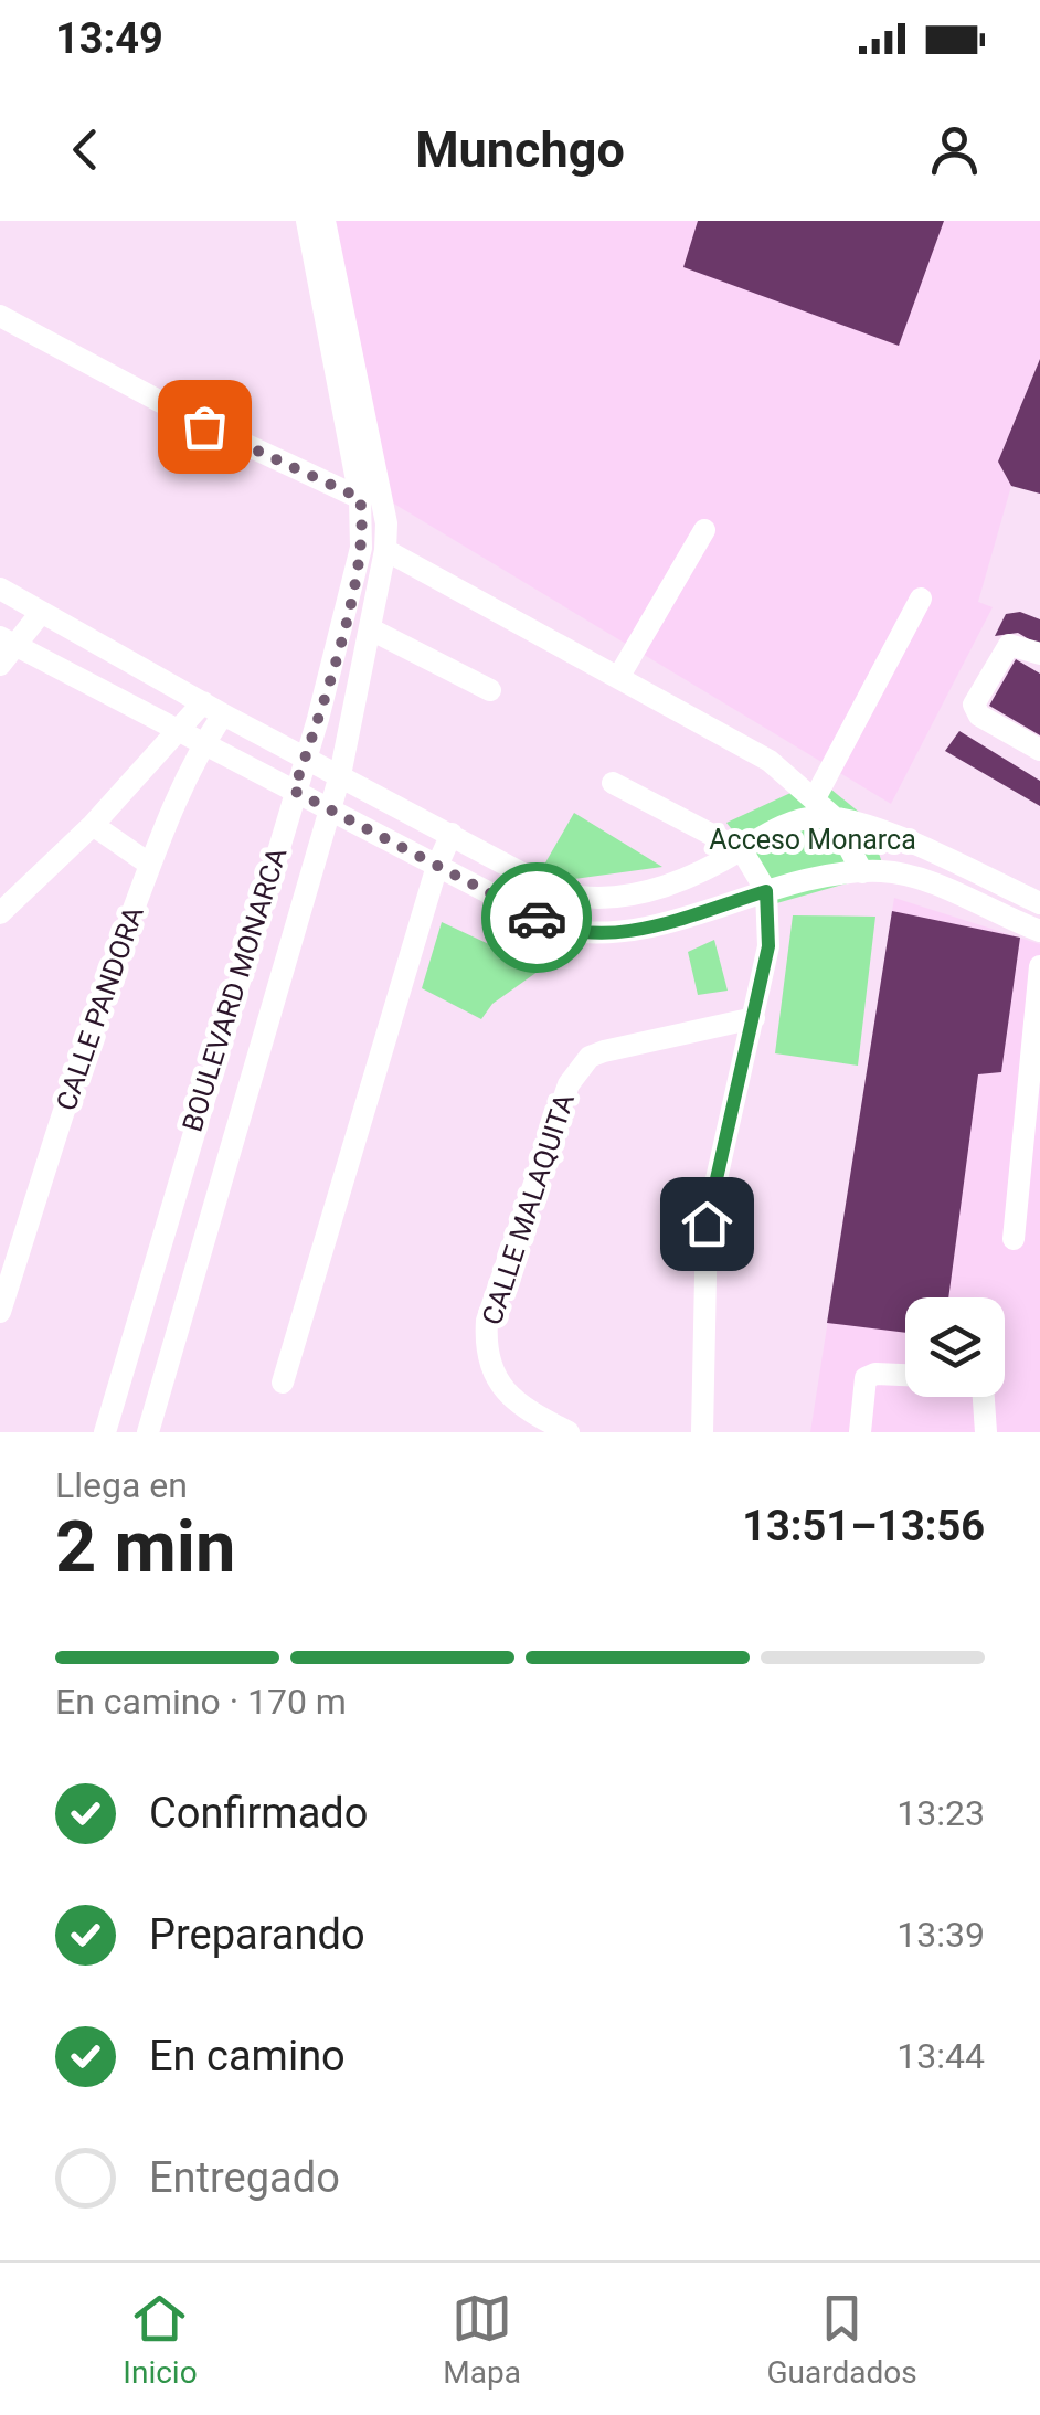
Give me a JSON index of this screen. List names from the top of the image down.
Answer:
{
  "streets": {
    "street": ["BOULEVARD MONARCA", "CALLE PANDORA", "CALLE MALAQUITA"]
  },
  "parks": ["Acceso Monarca"],
  "page": {
    "status": "13:49",
    "header": "Munchgo",
    "heading": ["2 min", "Llega en", "13:51–13:56"],
    "bar": "En camino · 170 m",
    "list": [
      ["Confirmado", "13:23"],
      ["Preparando", "13:39"],
      ["En camino", "13:44"],
      "Entregado"
    ],
    "tabs": ["Inicio", "Mapa", "Guardados"]
  }
}
